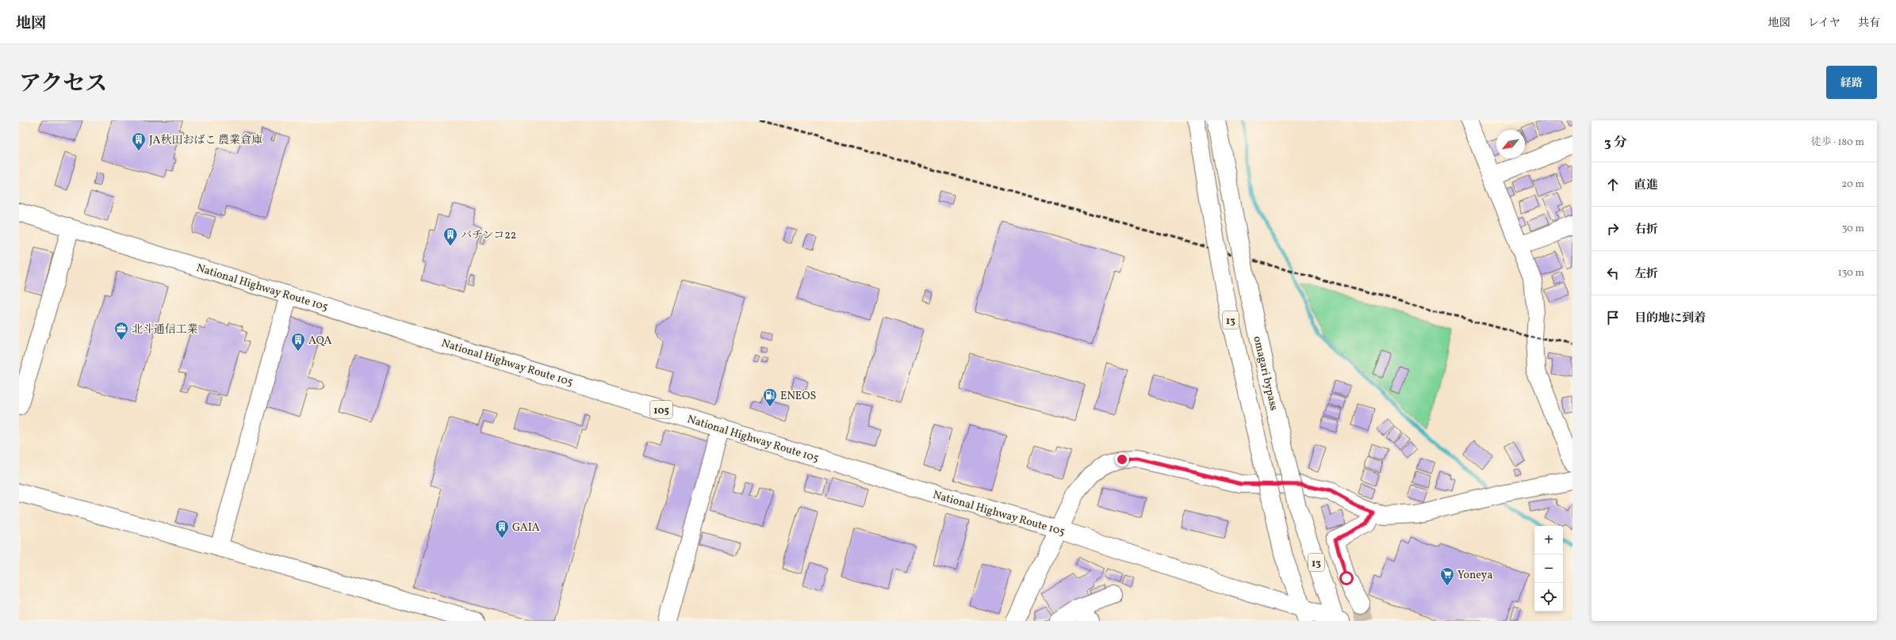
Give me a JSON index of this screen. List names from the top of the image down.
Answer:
{
  "streets": {
    "main road": [
      "National Highway Route 105",
      "13",
      "omagari bypass",
      "105"
    ]
  },
  "crossings": [
    ["National Highway Route 105", "13"],
    ["National Highway Route 105", "omagari bypass"]
  ],
  "places": {
    "building": [
      "JA秋田おばこ 農業倉庫",
      "パチンコ22",
      "AQA",
      "GAIA"
    ],
    "office": ["北斗通信工業"],
    "fuel station": ["ENEOS"],
    "supermarket": ["Yoneya"]
  },
  "north": "bottom left",
  "page": {
    "header": "地図",
    "nav": ["地図", "レイヤ", "共有"],
    "title": "アクセス",
    "buttons": "経路",
    "heading": ["3 分", "徒歩 · 180 m"],
    "list": [
      ["直進", "20 m"],
      ["右折", "30 m"],
      ["左折", "130 m"],
      "目的地に到着"
    ],
    "map_buttons": ["+", "−"]
  }
}
